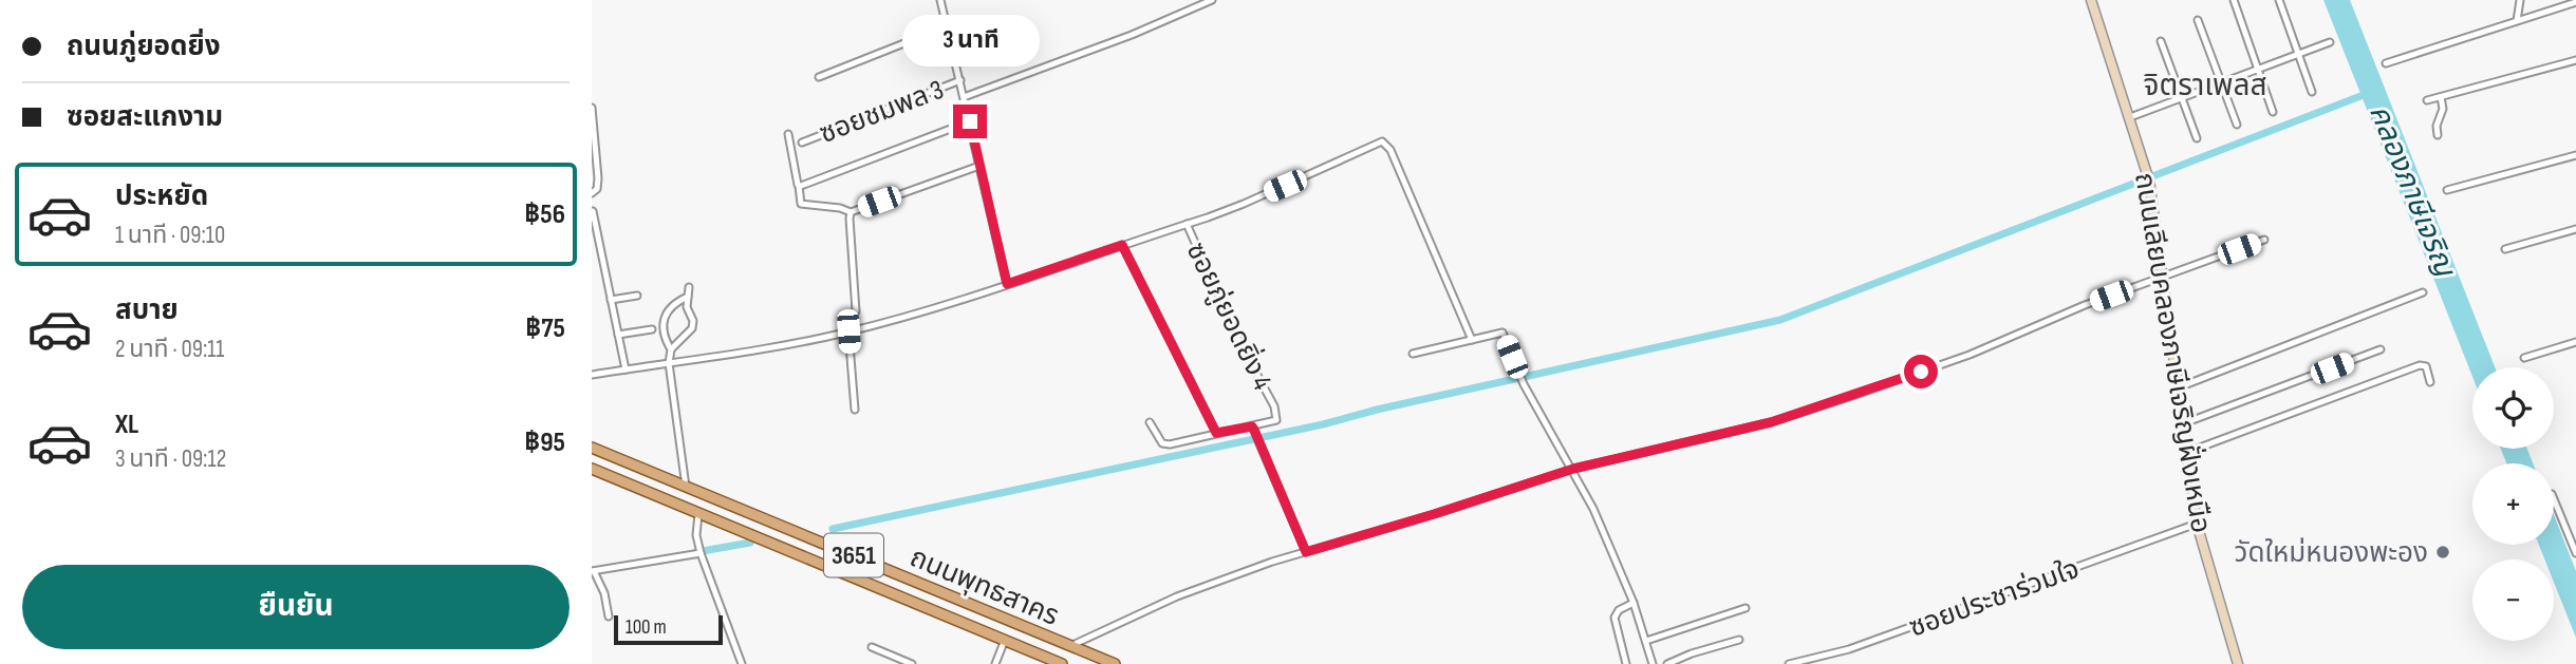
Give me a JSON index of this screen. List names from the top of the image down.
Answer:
{
  "streets": {
    "main road": ["ถนนเลียบคลองภาษีเจริญฝั่งเหนือ", "3651", "ถนนพุทธสาคร"],
    "street": ["ซอยชมพล 3", "ซอยภู่ยอดยิ่ง 4", "ซอยประชาร่วมใจ"]
  },
  "crossings": [
    ["ถนนเลียบคลองภาษีเจริญฝั่งเหนือ", "ซอยประชาร่วมใจ"]
  ],
  "districts": ["จิตราเพลส"],
  "water": ["คลองภาษีเจริญ"],
  "places": ["วัดใหม่หนองพะอง"],
  "scale_bar": "100 m",
  "page": {
    "banner": ["ถนนภู่ยอดยิ่ง", "ซอยสะแกงาม"],
    "bubble": "3 นาที",
    "list": [
      {
        "name": "ประหยัด",
        "note": "1 นาที · 09:10",
        "value": "฿56"
      },
      {
        "name": "สบาย",
        "note": "2 นาที · 09:11",
        "value": "฿75"
      },
      {
        "name": "XL",
        "note": "3 นาที · 09:12",
        "value": "฿95"
      }
    ],
    "map_buttons": ["+", "−"],
    "buttons": "ยืนยัน",
    "scale": "100 m"
  }
}
